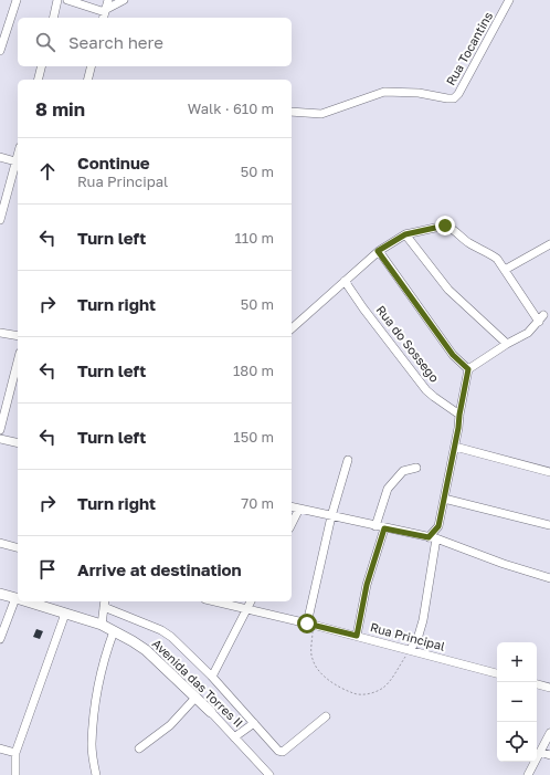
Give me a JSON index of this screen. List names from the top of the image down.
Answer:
{
  "streets": {
    "street": [
      "Rua Tocantins",
      "Rua do Sossego",
      "Rua Principal",
      "Avenida das Torres II"
    ]
  },
  "page": {
    "search": "Search here",
    "heading": ["8 min", "Walk · 610 m"],
    "list": [
      ["Continue", "Rua Principal", "50 m"],
      ["Turn left", "110 m"],
      ["Turn right", "50 m"],
      ["Turn left", "180 m"],
      ["Turn left", "150 m"],
      ["Turn right", "70 m"],
      "Arrive at destination"
    ],
    "map_buttons": ["+", "−"]
  }
}
